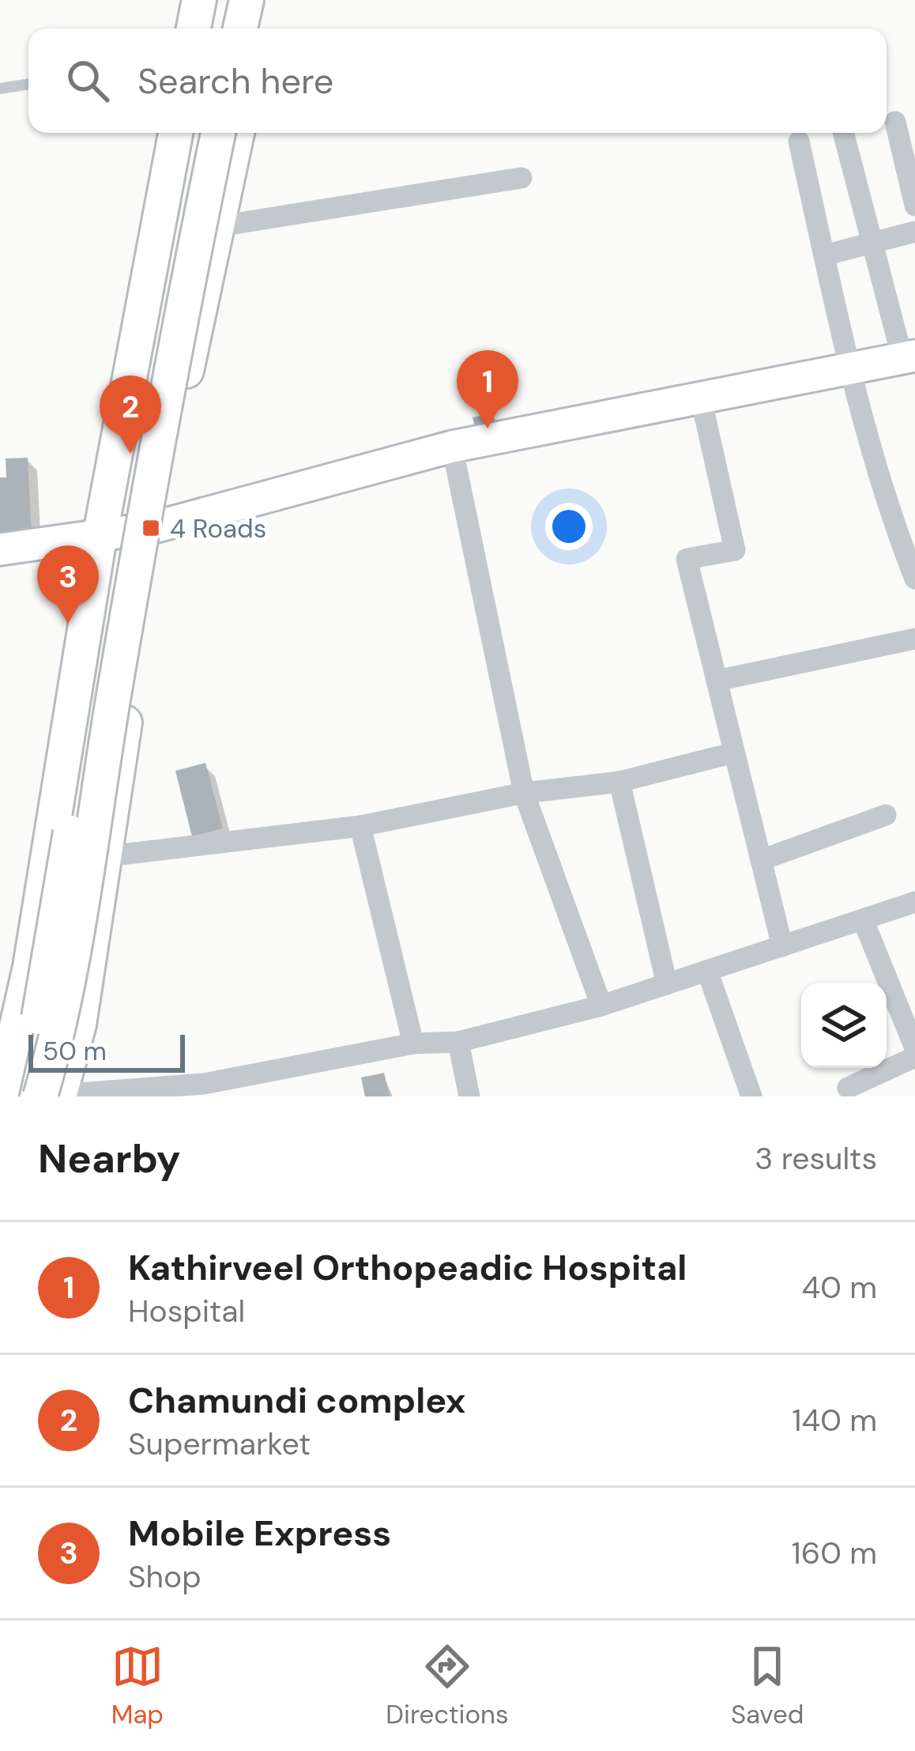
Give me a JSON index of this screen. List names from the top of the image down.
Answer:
{
  "places": {
    "transit": ["4 Roads"]
  },
  "scale_bar": "50 m",
  "page": {
    "search": "Search here",
    "pins": ["1", "2", "3"],
    "scale": "50 m",
    "heading": ["Nearby", "3 results"],
    "list": [
      {
        "mark": "1",
        "name": "Kathirveel Orthopeadic Hospital",
        "note": "Hospital",
        "value": "40 m"
      },
      {
        "mark": "2",
        "name": "Chamundi complex",
        "note": "Supermarket",
        "value": "140 m"
      },
      {
        "mark": "3",
        "name": "Mobile Express",
        "note": "Shop",
        "value": "160 m"
      }
    ],
    "nav": ["Map", "Directions", "Saved"]
  }
}
